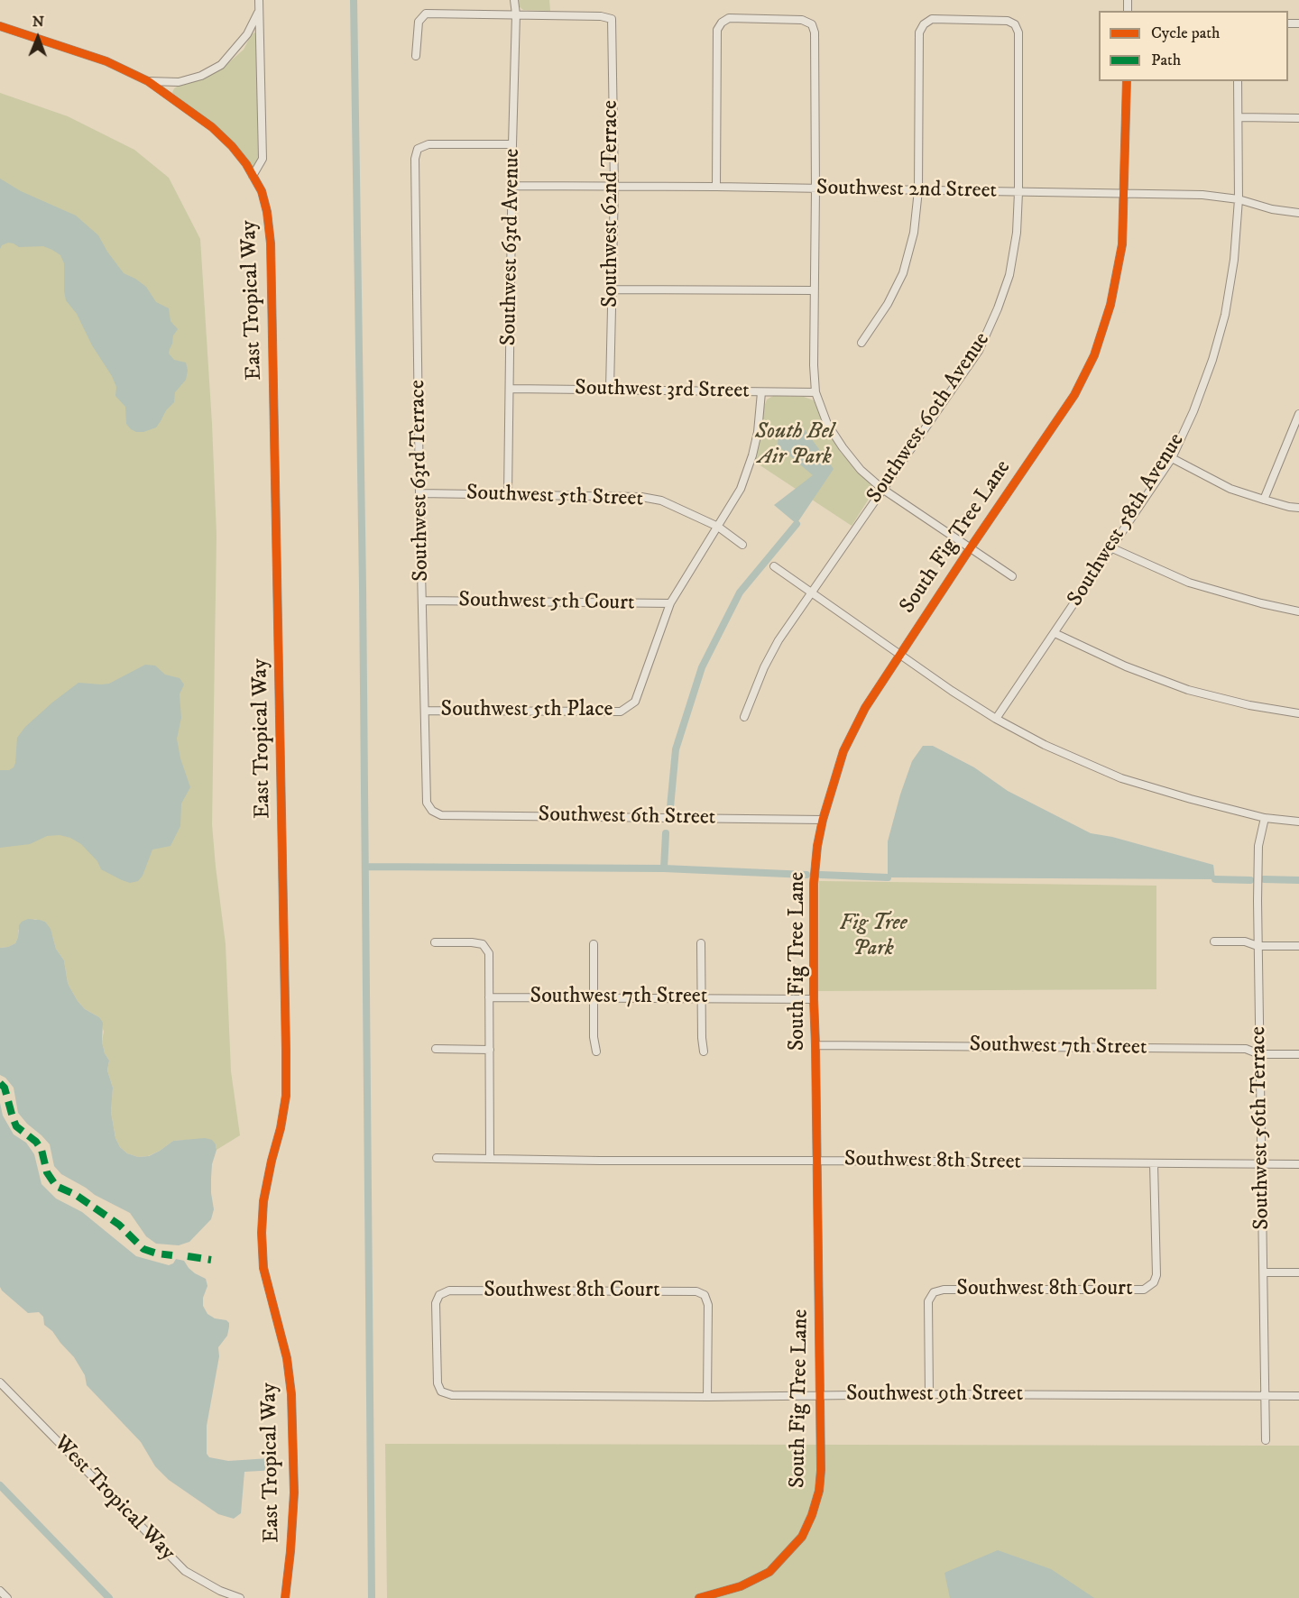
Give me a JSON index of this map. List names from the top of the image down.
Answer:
{
  "streets": {
    "street": [
      "Southwest 2nd Street",
      "Southwest 62nd Terrace",
      "Southwest 63rd Avenue",
      "East Tropical Way",
      "Southwest 3rd Street",
      "Southwest 60th Avenue",
      "Southwest 63rd Terrace",
      "Southwest 5th Street",
      "Southwest 58th Avenue",
      "South Fig Tree Lane",
      "Southwest 5th Court",
      "Southwest 5th Place",
      "Southwest 6th Street",
      "Southwest 7th Street",
      "Southwest 56th Terrace",
      "Southwest 8th Street",
      "Southwest 8th Court",
      "Southwest 9th Street",
      "West Tropical Way"
    ]
  },
  "crossings": [
    ["Southwest 2nd Street", "Southwest 62nd Terrace"],
    ["Southwest 2nd Street", "Southwest 63rd Avenue"],
    ["Southwest 2nd Street", "Southwest 60th Avenue"],
    ["Southwest 2nd Street", "Southwest 58th Avenue"],
    ["Southwest 2nd Street", "South Fig Tree Lane"],
    ["Southwest 62nd Terrace", "Southwest 63rd Avenue"],
    ["Southwest 62nd Terrace", "Southwest 3rd Street"],
    ["Southwest 63rd Avenue", "Southwest 3rd Street"],
    ["Southwest 63rd Avenue", "Southwest 63rd Terrace"],
    ["Southwest 63rd Avenue", "Southwest 5th Street"],
    ["Southwest 63rd Terrace", "Southwest 5th Street"],
    ["Southwest 63rd Terrace", "Southwest 5th Court"],
    ["Southwest 63rd Terrace", "Southwest 5th Place"],
    ["Southwest 63rd Terrace", "Southwest 6th Street"],
    ["South Fig Tree Lane", "Southwest 6th Street"],
    ["South Fig Tree Lane", "Southwest 7th Street"],
    ["South Fig Tree Lane", "Southwest 8th Street"],
    ["South Fig Tree Lane", "Southwest 9th Street"],
    ["Southwest 5th Court", "Southwest 5th Place"],
    ["Southwest 7th Street", "Southwest 56th Terrace"],
    ["Southwest 56th Terrace", "Southwest 8th Street"],
    ["Southwest 56th Terrace", "Southwest 9th Street"],
    ["Southwest 8th Street", "Southwest 8th Court"],
    ["Southwest 8th Court", "Southwest 9th Street"]
  ],
  "parks": ["South Bel Air Park", "Fig Tree Park"],
  "legend": ["Cycle path", "Path"],
  "north": "top"
}
